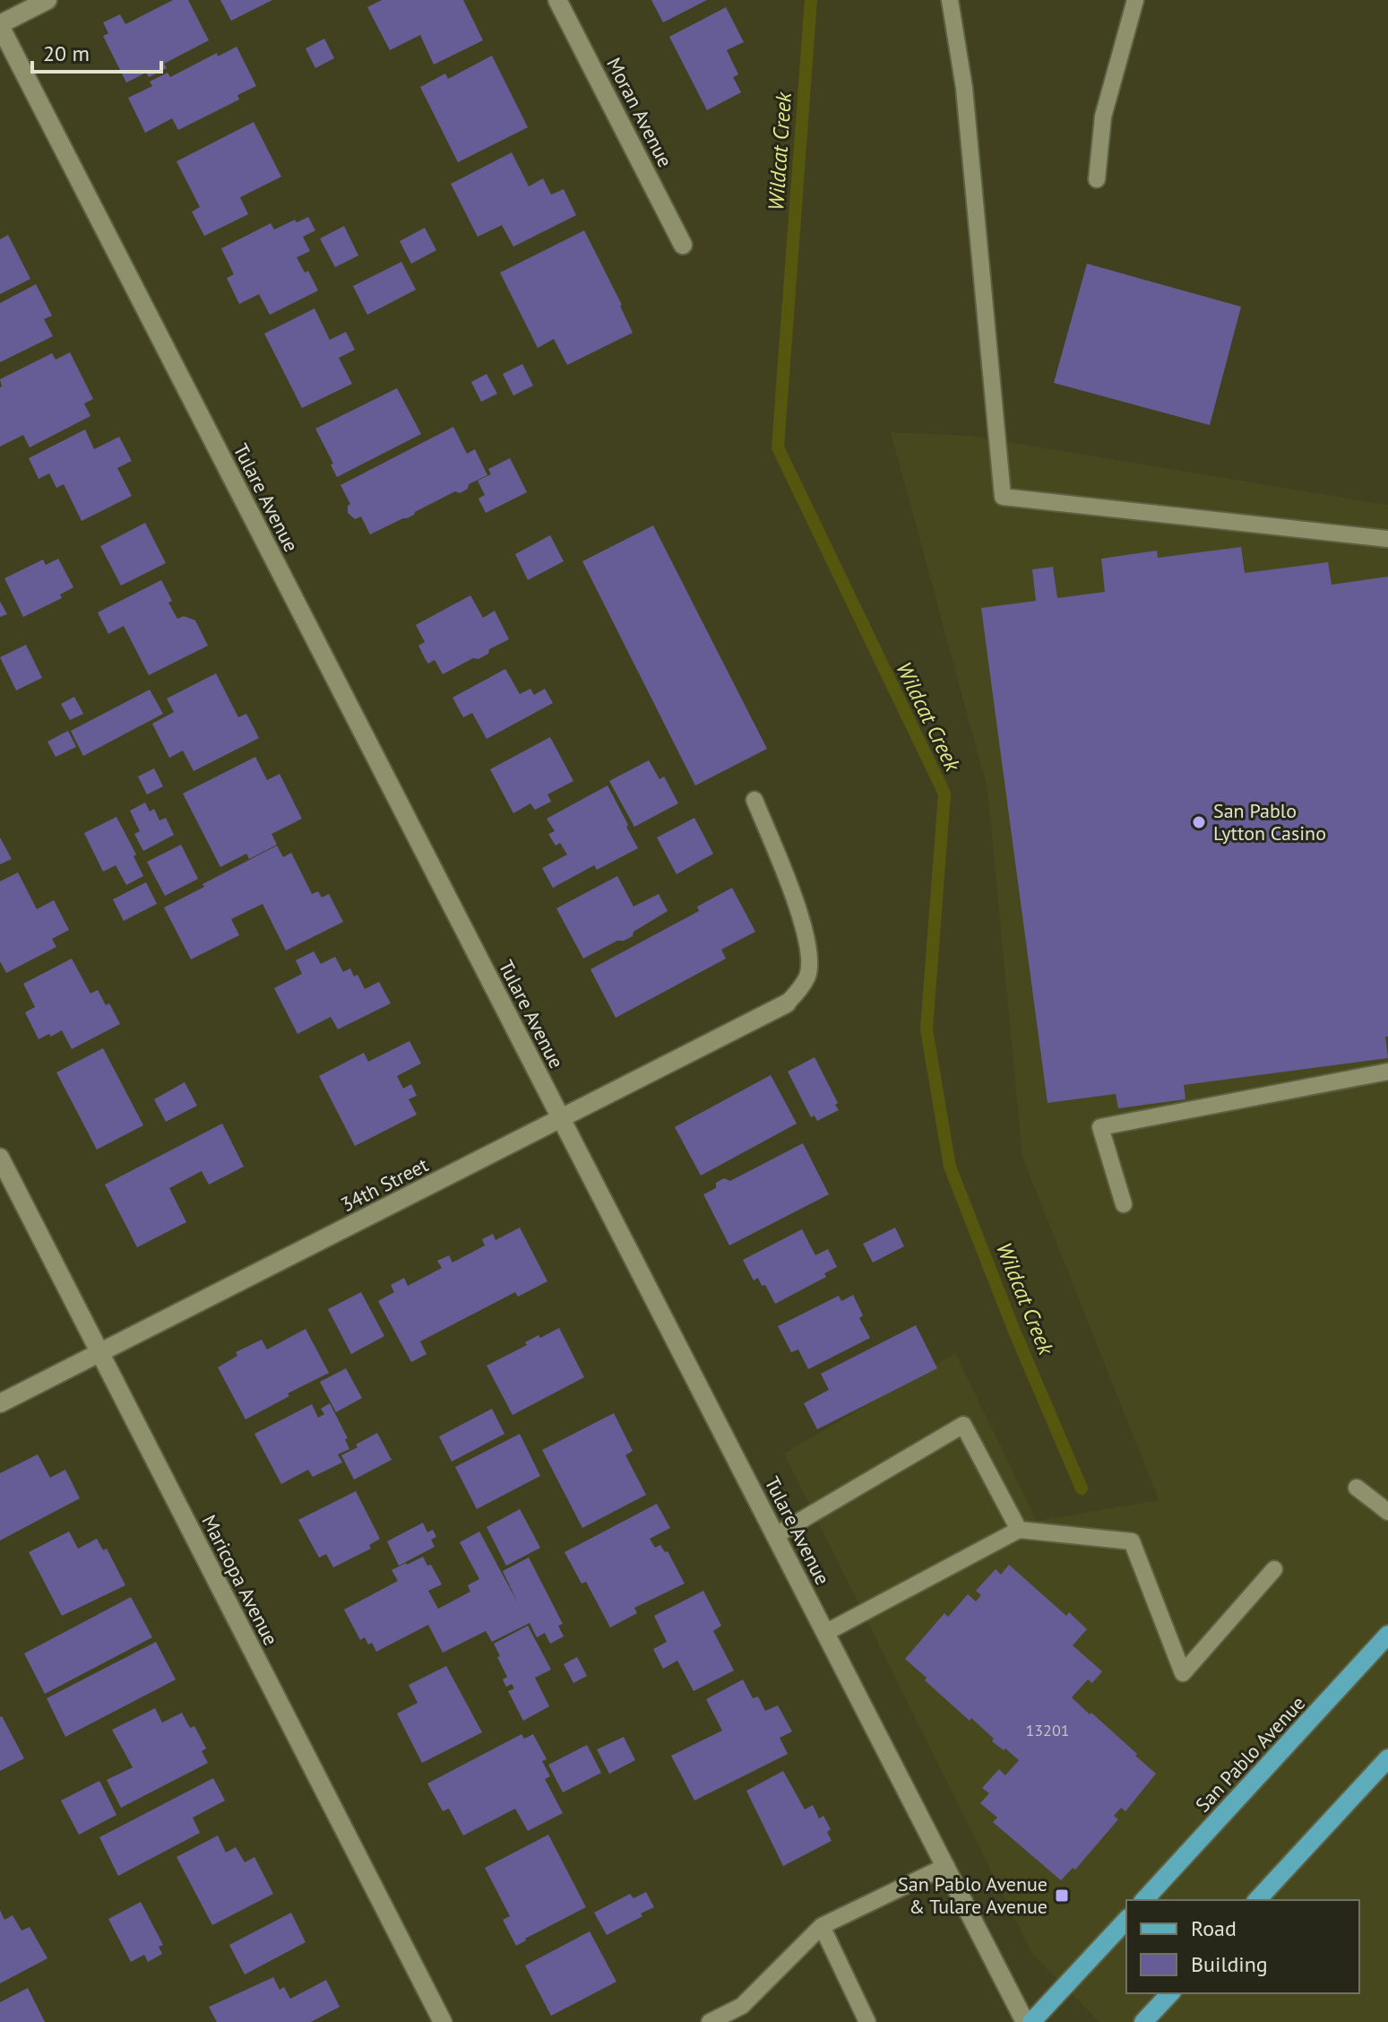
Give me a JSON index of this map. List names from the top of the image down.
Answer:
{
  "streets": {
    "main road": ["San Pablo Avenue"],
    "street": [
      "Moran Avenue",
      "Tulare Avenue",
      "34th Street",
      "Maricopa Avenue"
    ]
  },
  "crossings": [
    ["Tulare Avenue", "34th Street"],
    ["34th Street", "Maricopa Avenue"]
  ],
  "water": ["Wildcat Creek"],
  "places": {
    "other": ["San Pablo Lytton Casino"],
    "transit": ["San Pablo Avenue & Tulare Avenue"]
  },
  "house_numbers": ["13201"],
  "legend": ["Road", "Building"],
  "scale_bar": "20 m"
}
